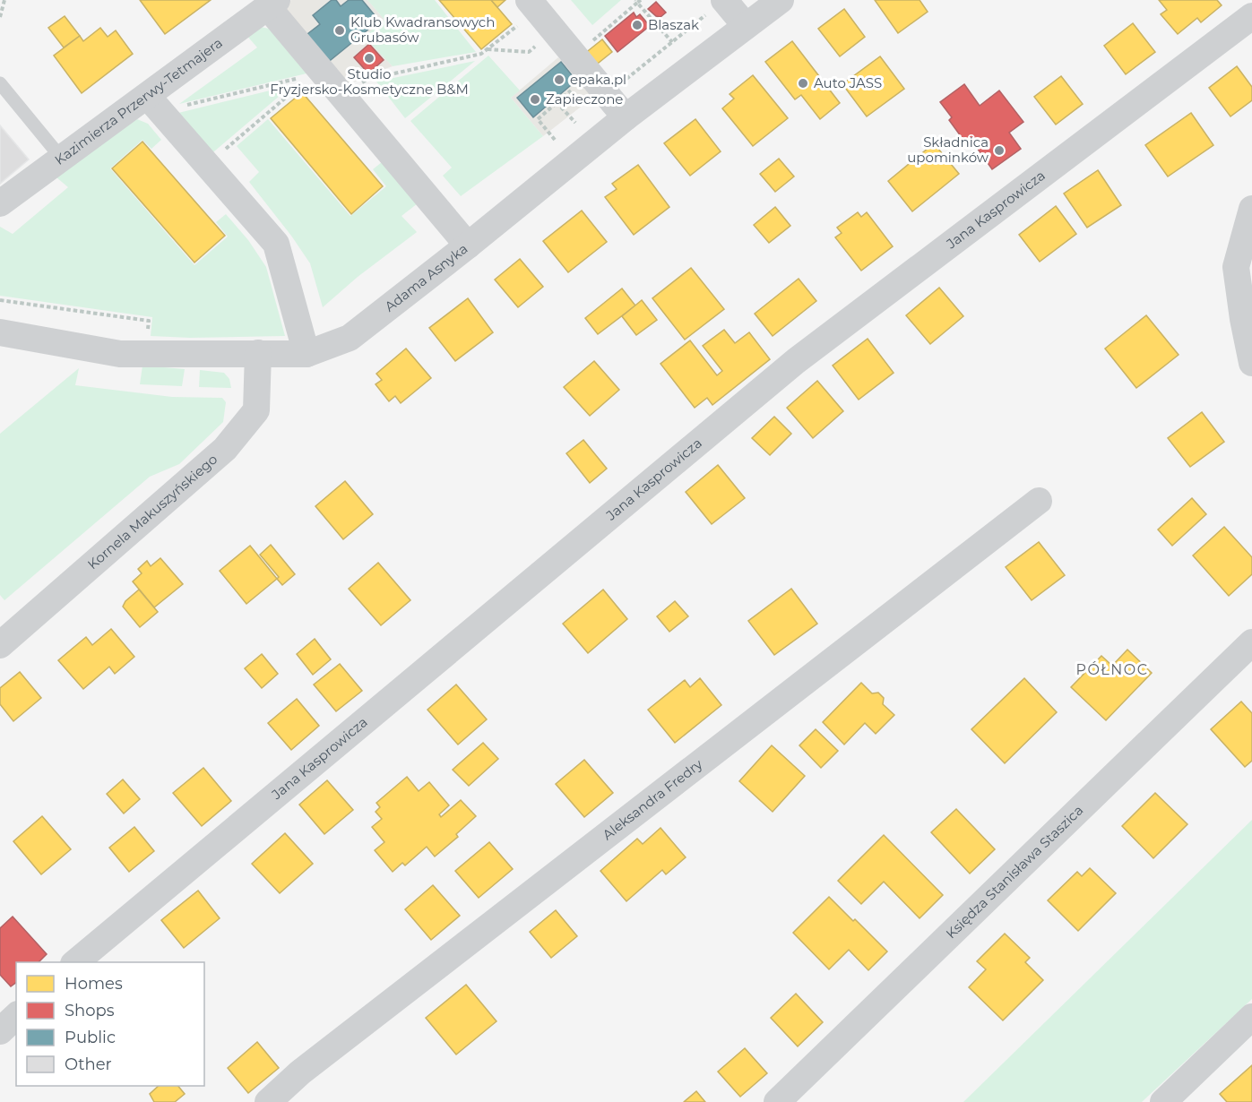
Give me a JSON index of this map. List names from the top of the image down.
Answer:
{
  "streets": {
    "street": [
      "Kazimierza Przerwy-Tetmajera",
      "Jana Kasprowicza",
      "Adama Asnyka",
      "Kornela Makuszyńskiego",
      "Aleksandra Fredry",
      "Księdza Stanisława Staszica"
    ]
  },
  "crossings": [
    ["Adama Asnyka", "Kornela Makuszyńskiego"]
  ],
  "districts": ["PÓŁNOC"],
  "places": [
    "Blaszak",
    "Klub Kwadransowych Grubasów",
    "Studio Fryzjersko-Kosmetyczne B&M",
    "epaka.pl",
    "Auto JASS",
    "Zapieczone",
    "Składnica upominków"
  ],
  "legend": [
    "Homes",
    "Shops",
    "Public",
    "Other"
  ]
}
